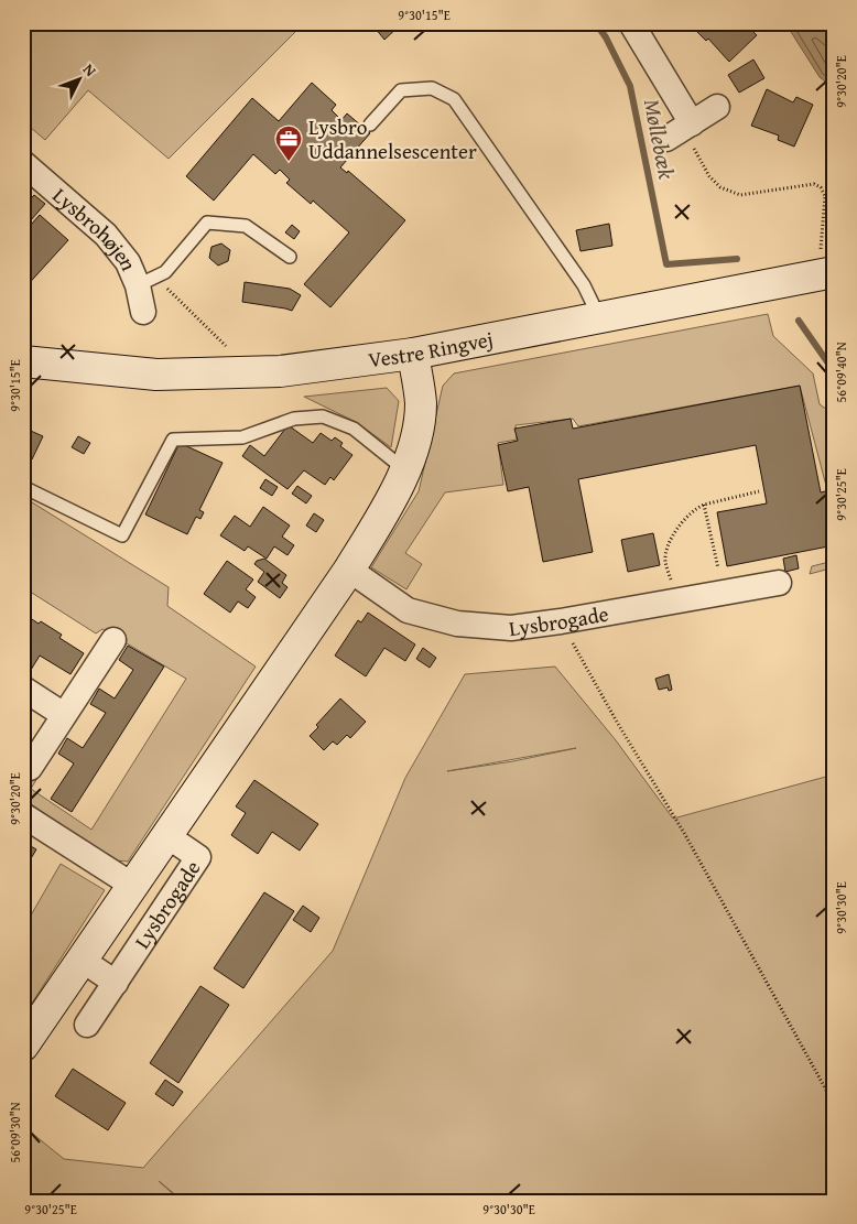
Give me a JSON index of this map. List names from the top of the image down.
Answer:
{
  "streets": {
    "street": ["Lysbrohøjen", "Vestre Ringvej", "Lysbrogade"]
  },
  "crossings": [
    ["Vestre Ringvej", "Lysbrogade"]
  ],
  "water": ["Møllebæk"],
  "places": {
    "office": ["Lysbro Uddannelsescenter"]
  },
  "north": "top right",
  "coordinates": [
    "9°30'15\"E",
    "9°30'20\"E",
    "56°09'40\"N",
    "9°30'25\"E",
    "9°30'30\"E",
    "56°09'30\"N"
  ]
}
